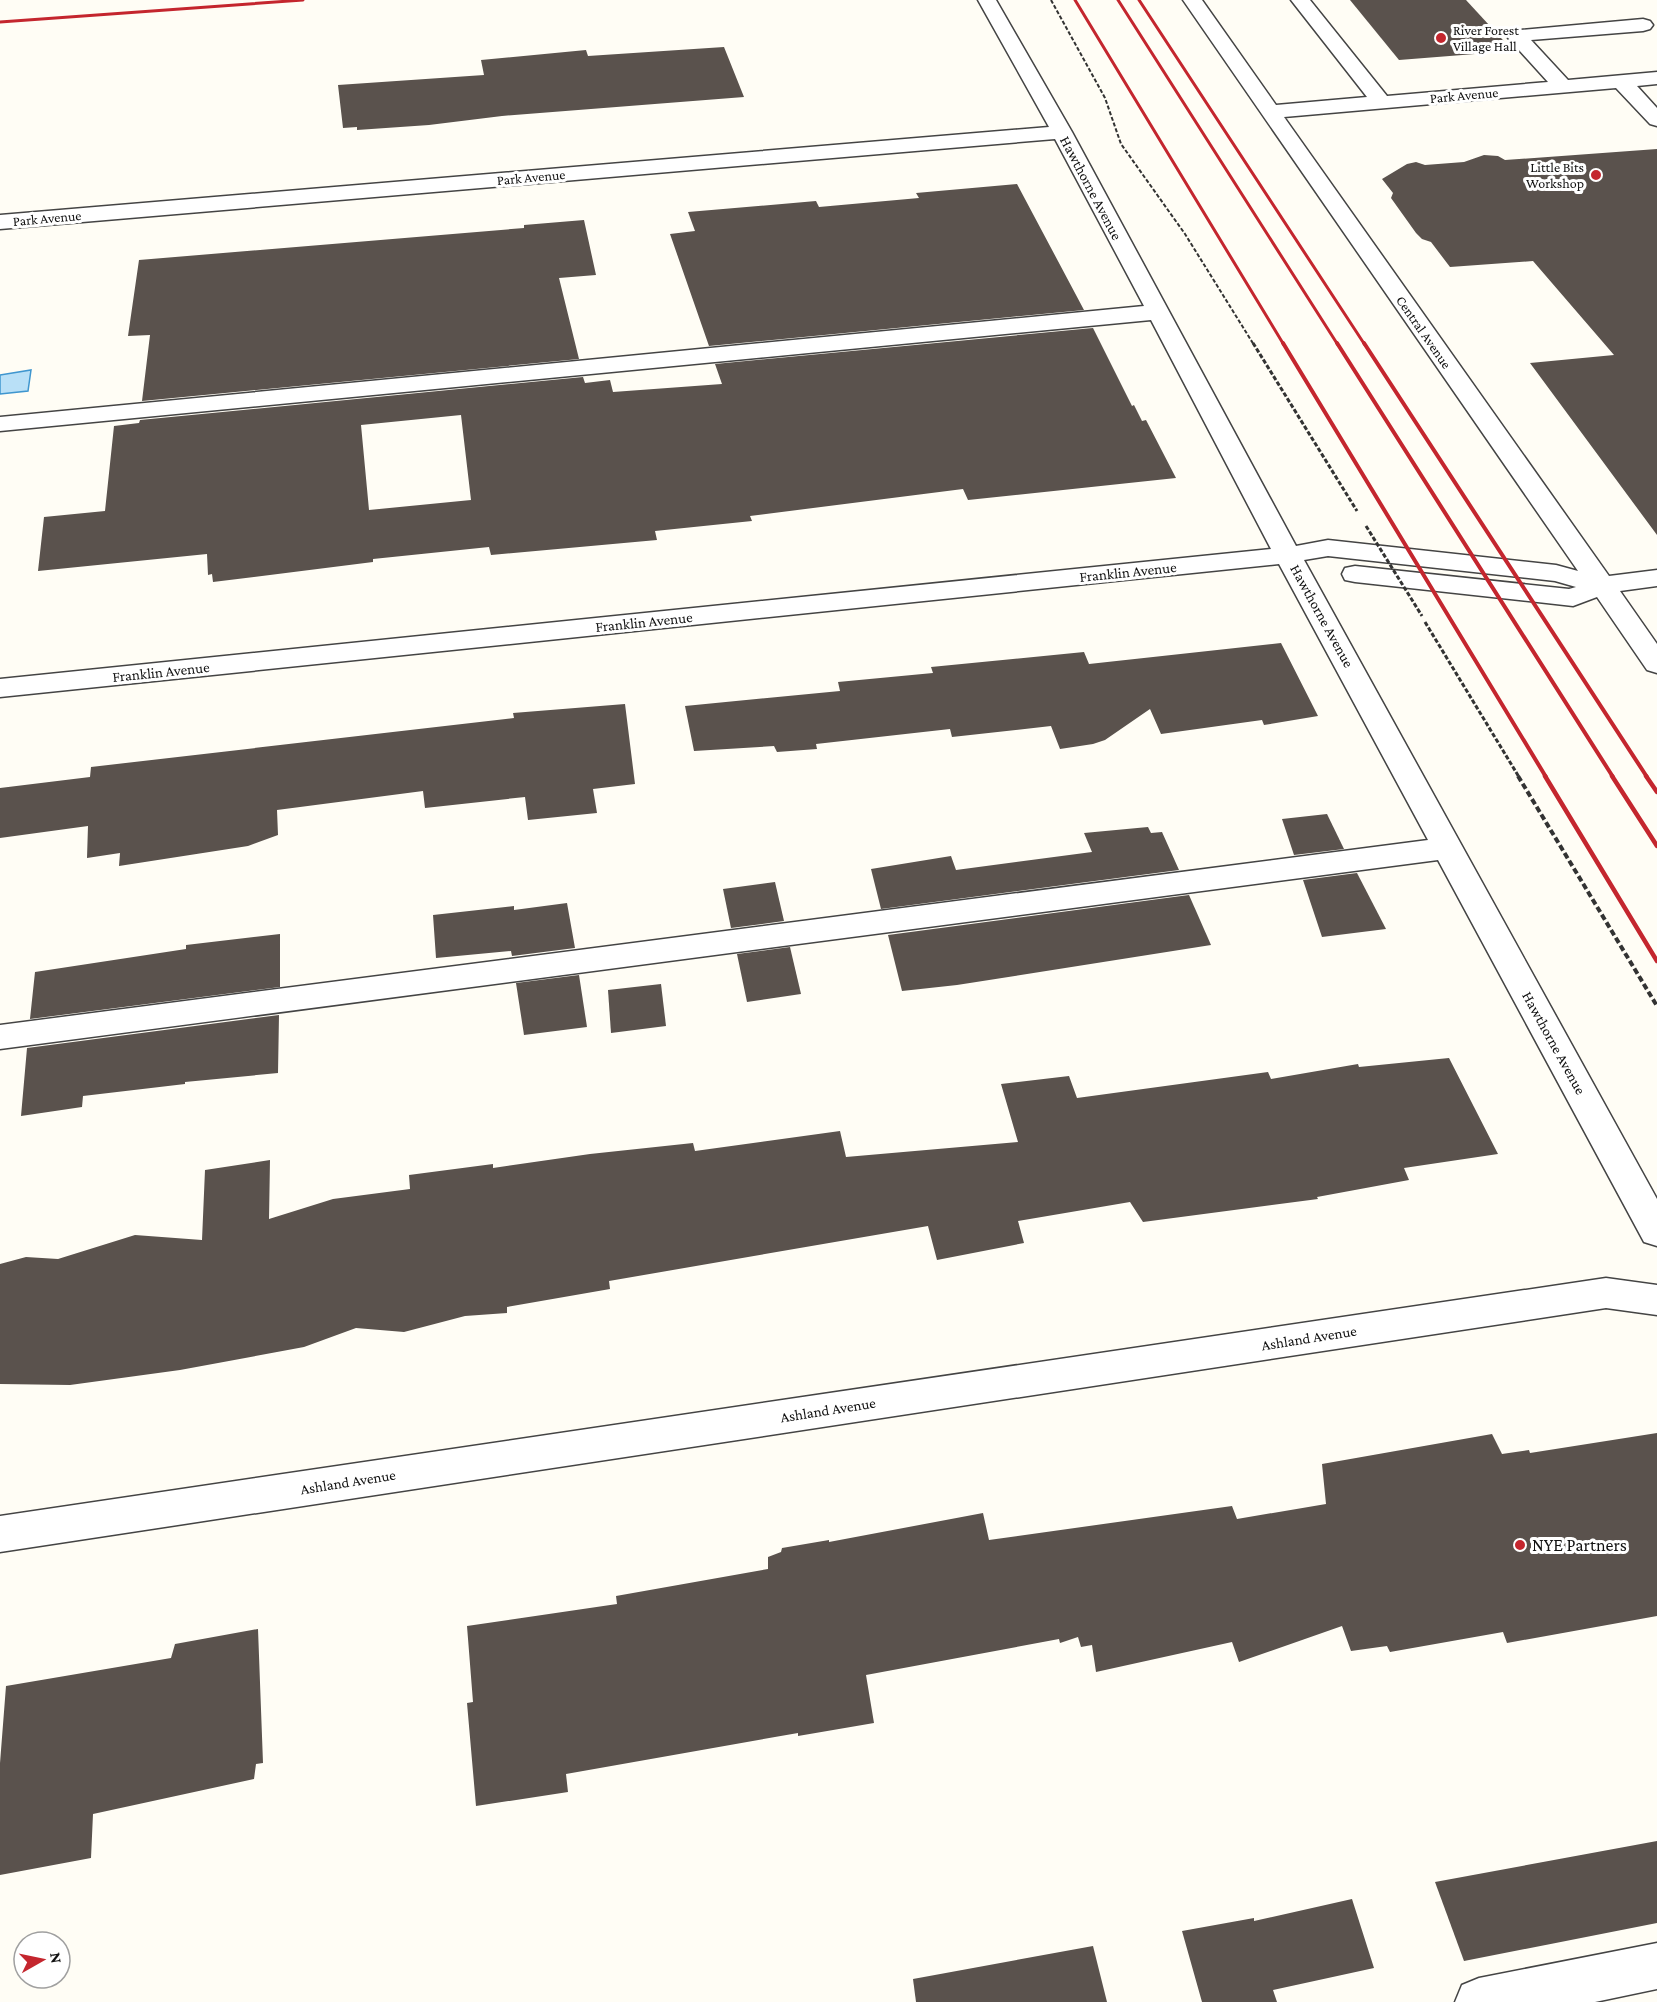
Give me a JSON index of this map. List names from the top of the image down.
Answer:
{
  "streets": {
    "street": [
      "Park Avenue",
      "Hawthorne Avenue",
      "Central Avenue",
      "Franklin Avenue",
      "Ashland Avenue"
    ]
  },
  "crossings": [
    ["Park Avenue", "Hawthorne Avenue"],
    ["Park Avenue", "Central Avenue"],
    ["Hawthorne Avenue", "Franklin Avenue"],
    ["Central Avenue", "Franklin Avenue"]
  ],
  "places": ["River Forest Village Hall", "Little Bits Workshop", "NYE Partners"],
  "north": "right"
}
